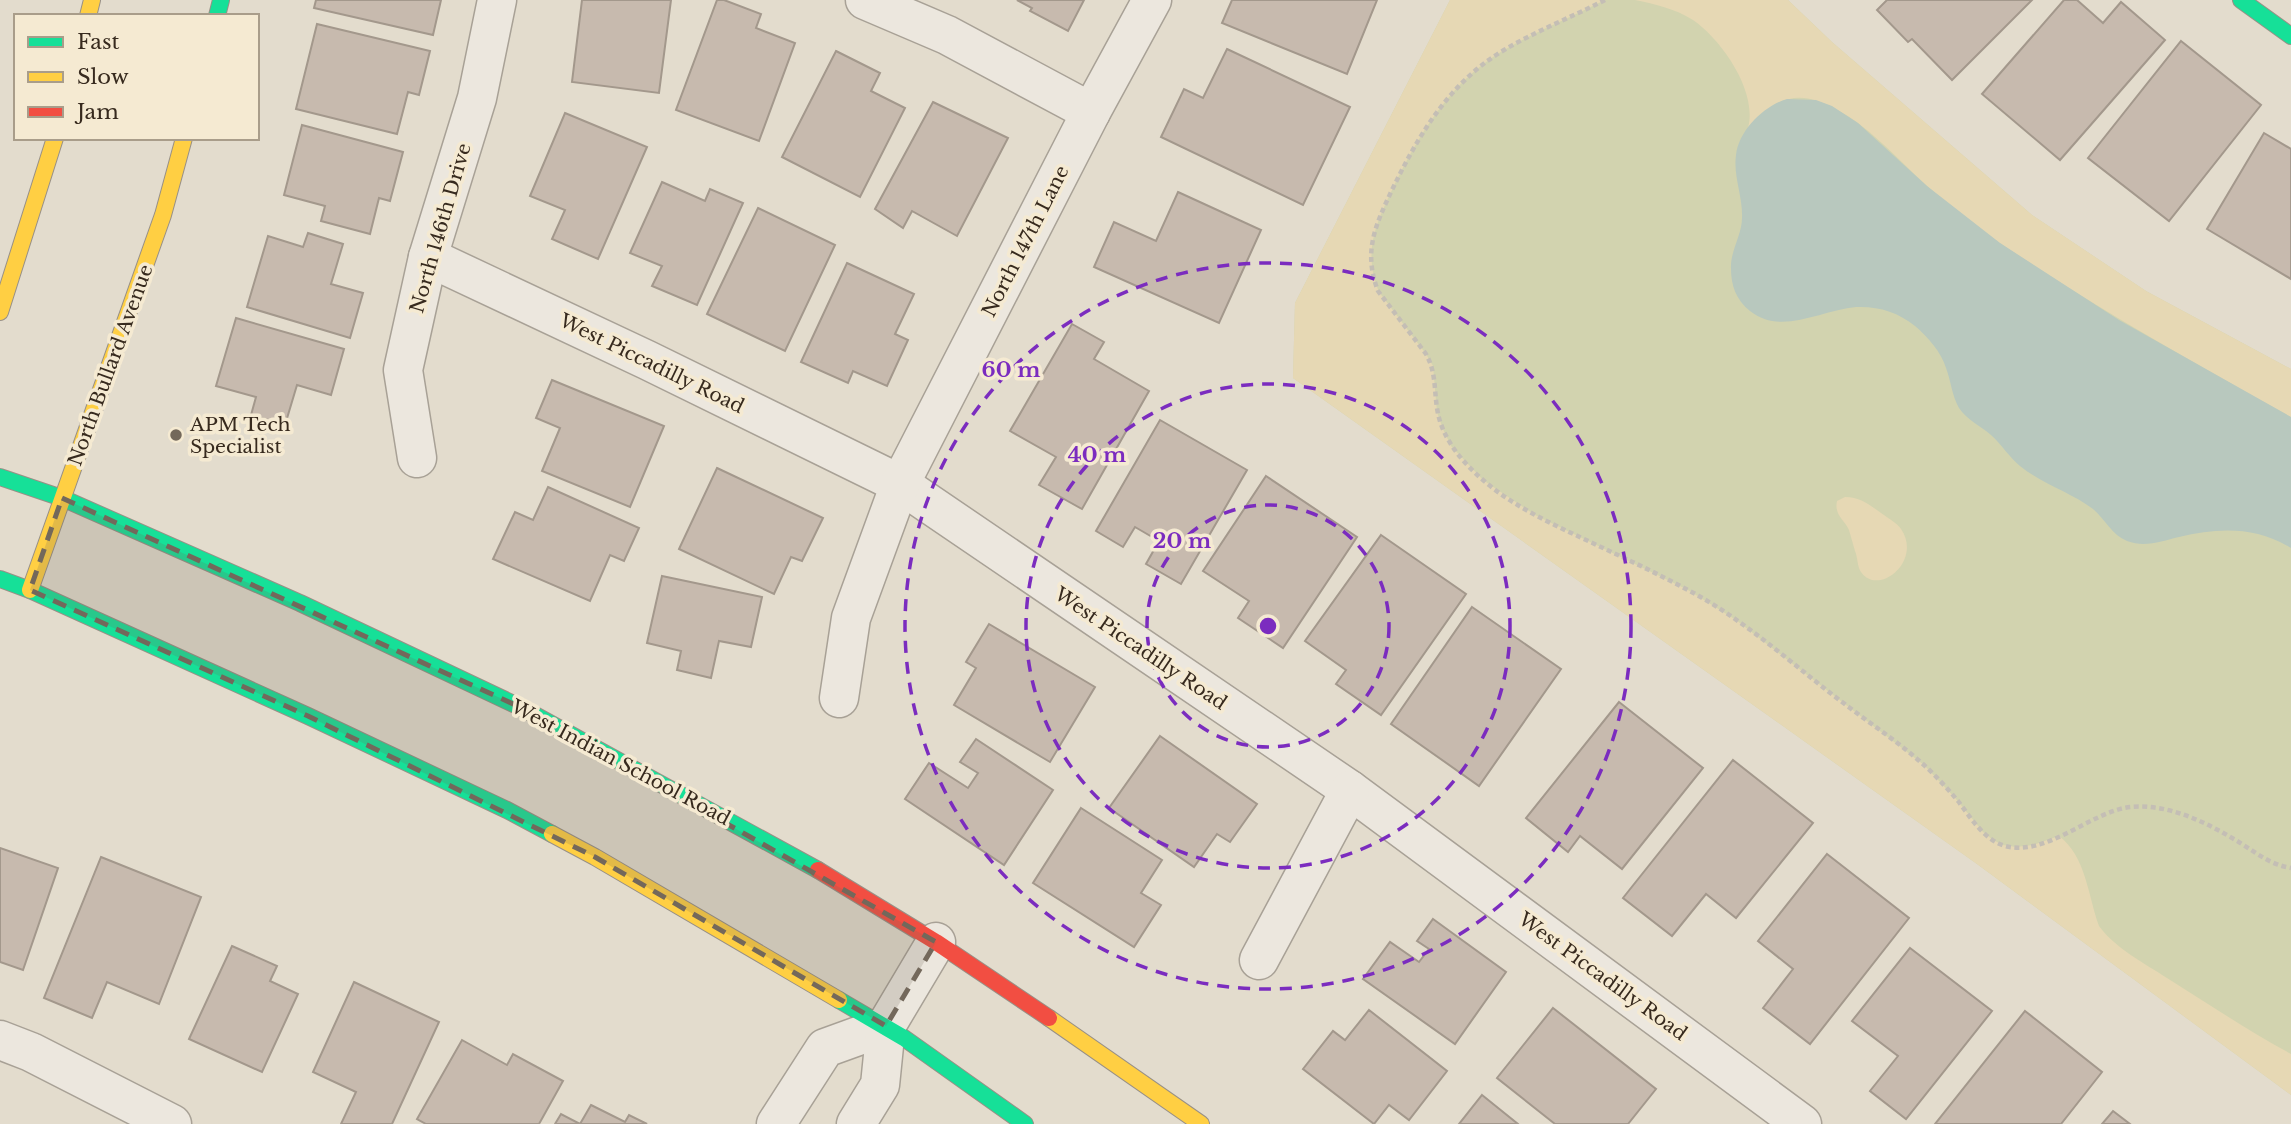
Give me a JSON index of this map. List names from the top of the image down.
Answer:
{
  "streets": {
    "main road": ["North Bullard Avenue", "West Indian School Road"],
    "street": ["North 146th Drive", "North 147th Lane", "West Piccadilly Road"]
  },
  "crossings": [
    ["North 146th Drive", "West Piccadilly Road"],
    ["North 147th Lane", "West Piccadilly Road"],
    ["North Bullard Avenue", "West Indian School Road"]
  ],
  "places": ["APM Tech Specialist"],
  "legend": ["Fast", "Slow", "Jam"],
  "rings": ["60 m", "40 m", "20 m"]
}
